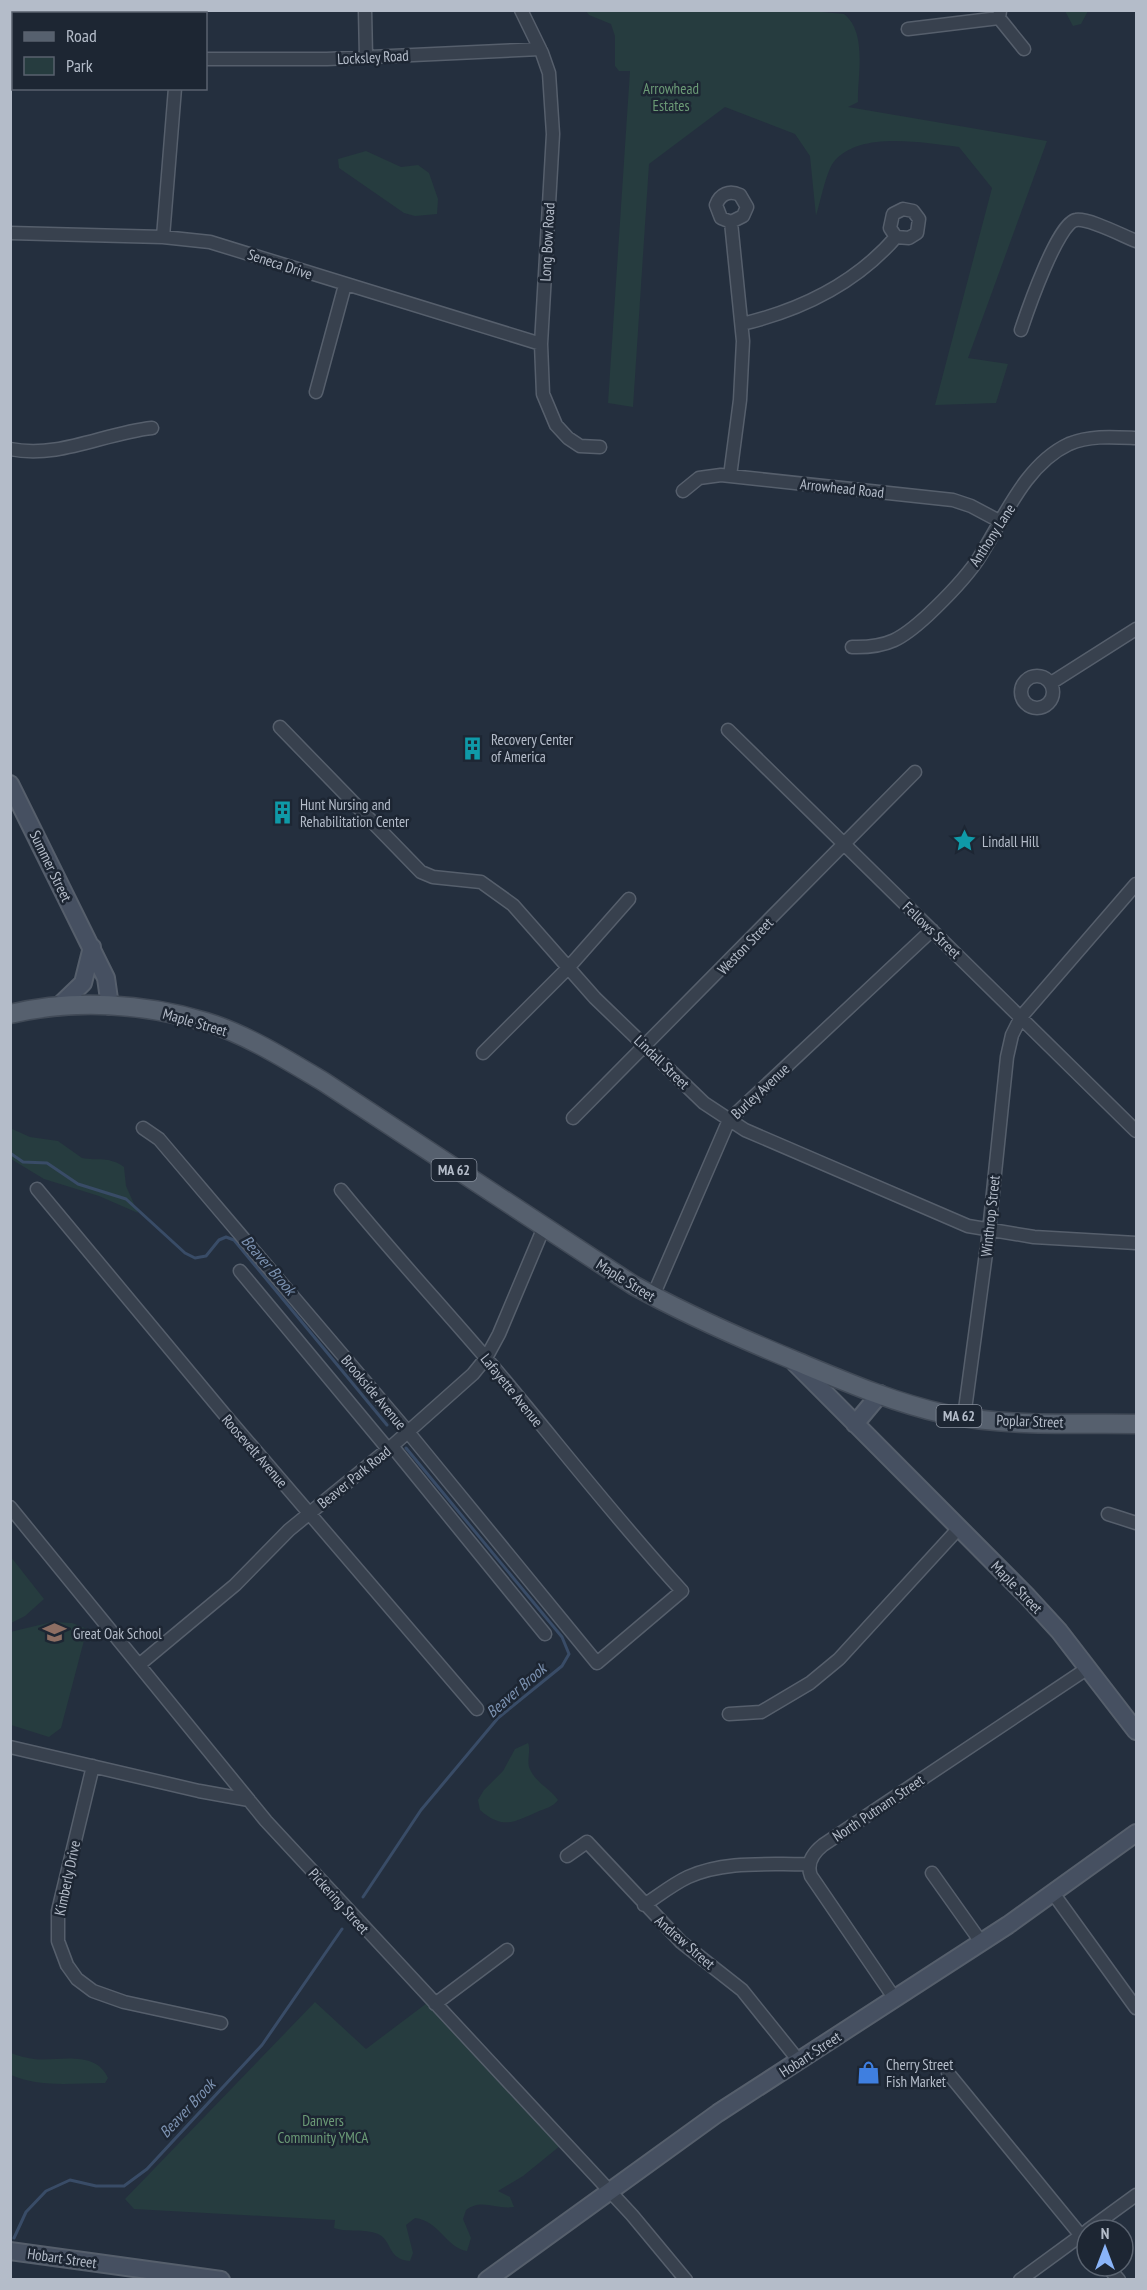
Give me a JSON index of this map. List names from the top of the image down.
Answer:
{
  "streets": {
    "main road": [
      "Summer Street",
      "Maple Street",
      "MA 62",
      "Poplar Street",
      "Hobart Street"
    ],
    "street": [
      "Locksley Road",
      "Long Bow Road",
      "Seneca Drive",
      "Arrowhead Road",
      "Anthony Lane",
      "Fellows Street",
      "Weston Street",
      "Lindall Street",
      "Burley Avenue",
      "Winthrop Street",
      "Lafayette Avenue",
      "Brookside Avenue",
      "Roosevelt Avenue",
      "Beaver Park Road",
      "North Putnam Street",
      "Kimberly Drive",
      "Pickering Street",
      "Andrew Street"
    ]
  },
  "crossings": [
    ["Locksley Road", "Long Bow Road"],
    ["Long Bow Road", "Seneca Drive"],
    ["Arrowhead Road", "Anthony Lane"],
    ["Summer Street", "Maple Street"],
    ["Fellows Street", "Weston Street"],
    ["Fellows Street", "Burley Avenue"],
    ["Fellows Street", "Winthrop Street"],
    ["Weston Street", "Lindall Street"],
    ["Maple Street", "Burley Avenue"],
    ["Maple Street", "Poplar Street"],
    ["Maple Street", "Beaver Park Road"],
    ["Maple Street", "North Putnam Street"],
    ["Lindall Street", "Burley Avenue"],
    ["Lindall Street", "Winthrop Street"],
    ["Winthrop Street", "Poplar Street"],
    ["Lafayette Avenue", "Brookside Avenue"],
    ["Lafayette Avenue", "Beaver Park Road"],
    ["Brookside Avenue", "Beaver Park Road"],
    ["Roosevelt Avenue", "Beaver Park Road"],
    ["Beaver Park Road", "Pickering Street"],
    ["Pickering Street", "Hobart Street"],
    ["Andrew Street", "Hobart Street"]
  ],
  "water": ["Beaver Brook"],
  "parks": ["Arrowhead Estates", "Danvers Community YMCA"],
  "places": {
    "building": ["Recovery Center of America", "Hunt Nursing and Rehabilitation Center"],
    "place": ["Lindall Hill"],
    "school or university": ["Great Oak School"],
    "shop": ["Cherry Street Fish Market"]
  },
  "legend": ["Road", "Park"],
  "north": "top"
}
